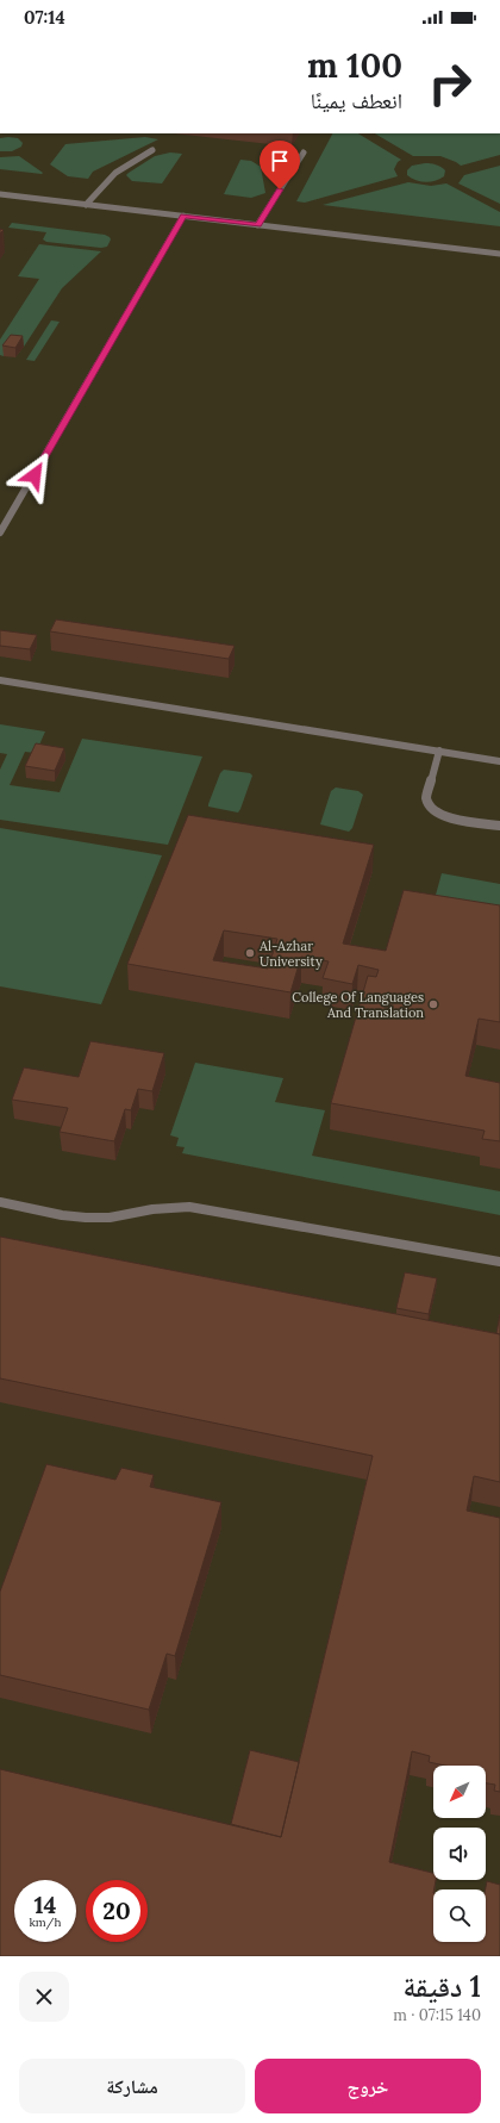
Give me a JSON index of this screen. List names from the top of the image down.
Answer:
{
  "places": ["Al-Azhar University", "College Of Languages And Translation"],
  "north": "bottom left",
  "page": {
    "status": "07:14",
    "turn": ["100 m", "انعطف يمينًا"],
    "speed": "14 km/h",
    "limit": "20",
    "heading": ["1 دقيقة", "140 m · 07:15"],
    "buttons": ["خروج", "مشاركة"]
  }
}
